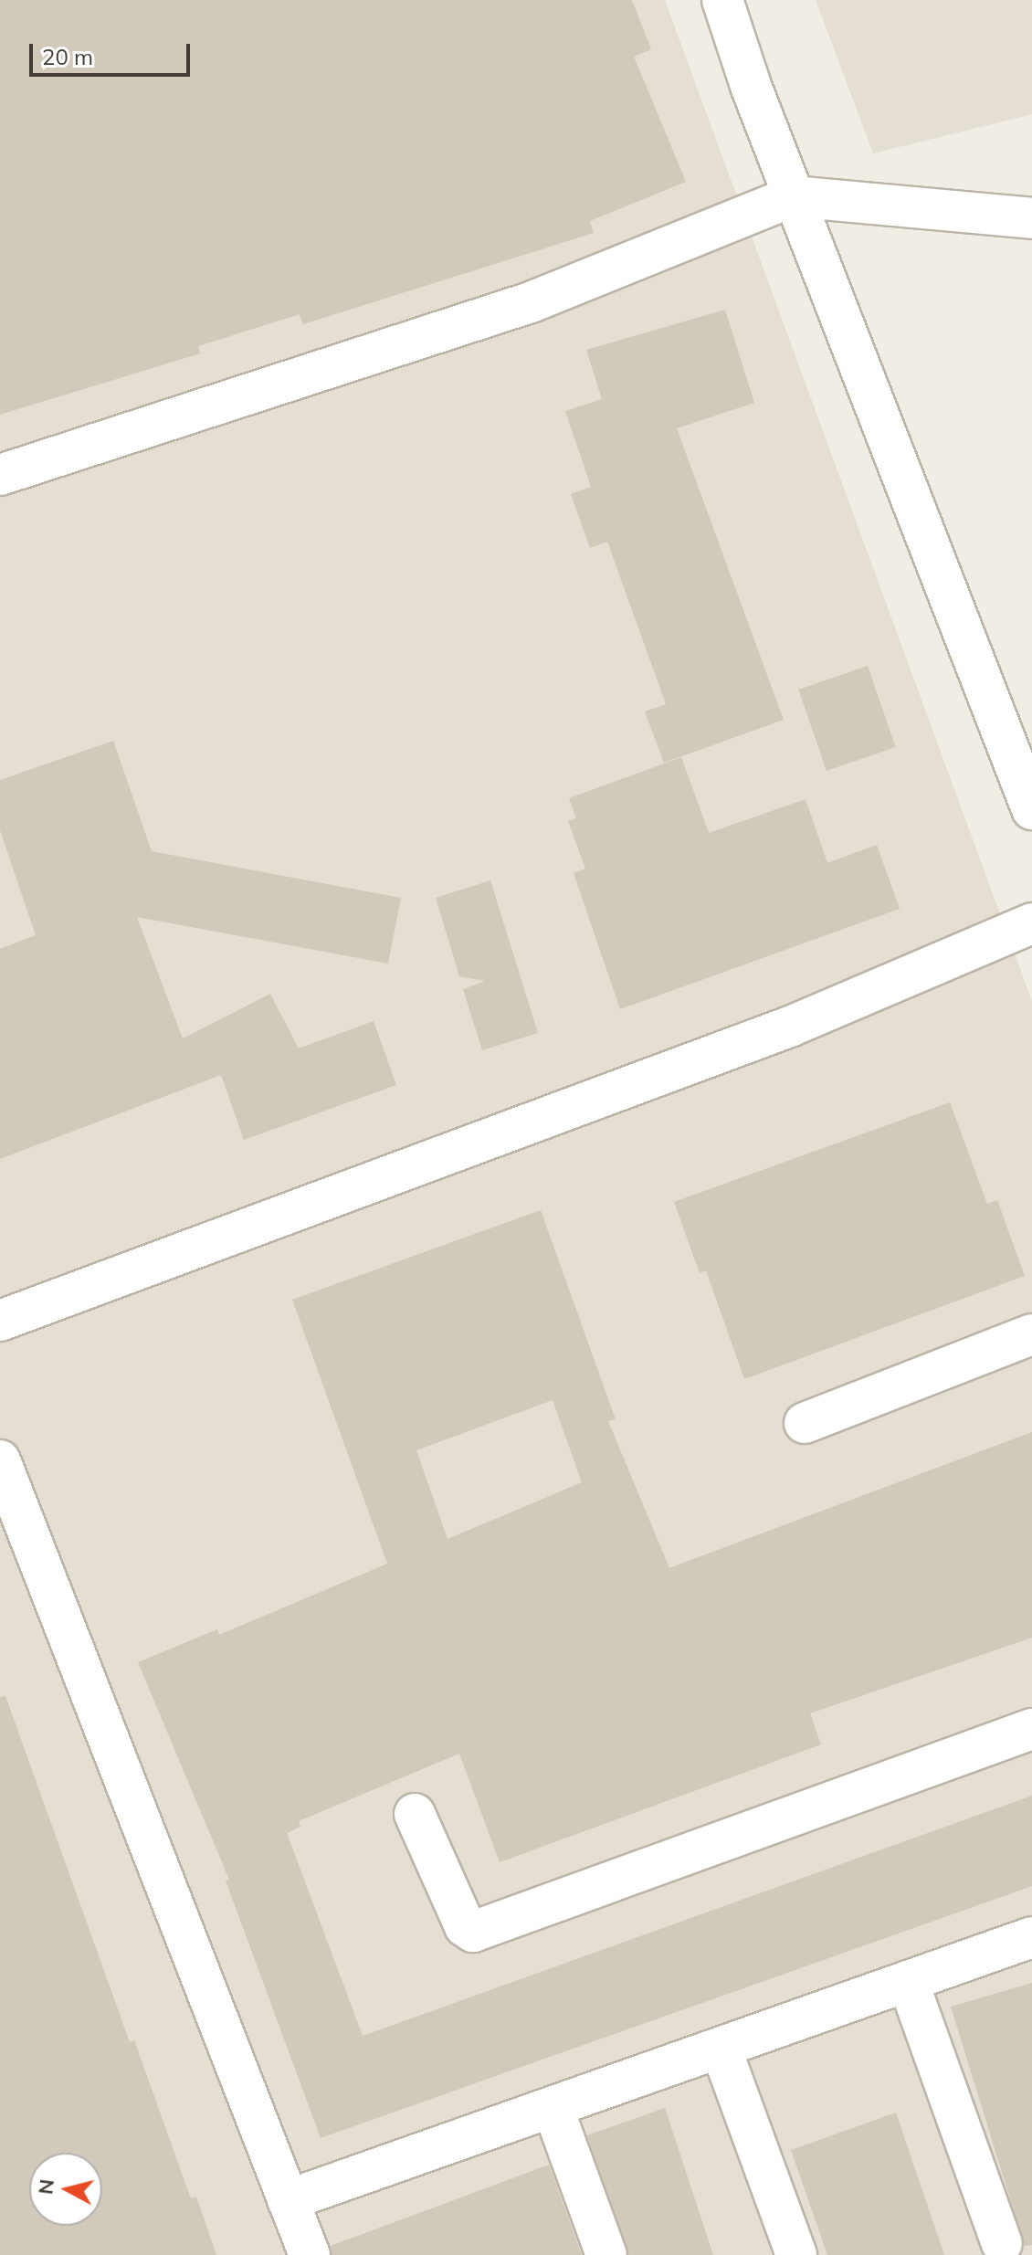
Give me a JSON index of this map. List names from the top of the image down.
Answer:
{
  "scale_bar": "20 m",
  "north": "left"
}
